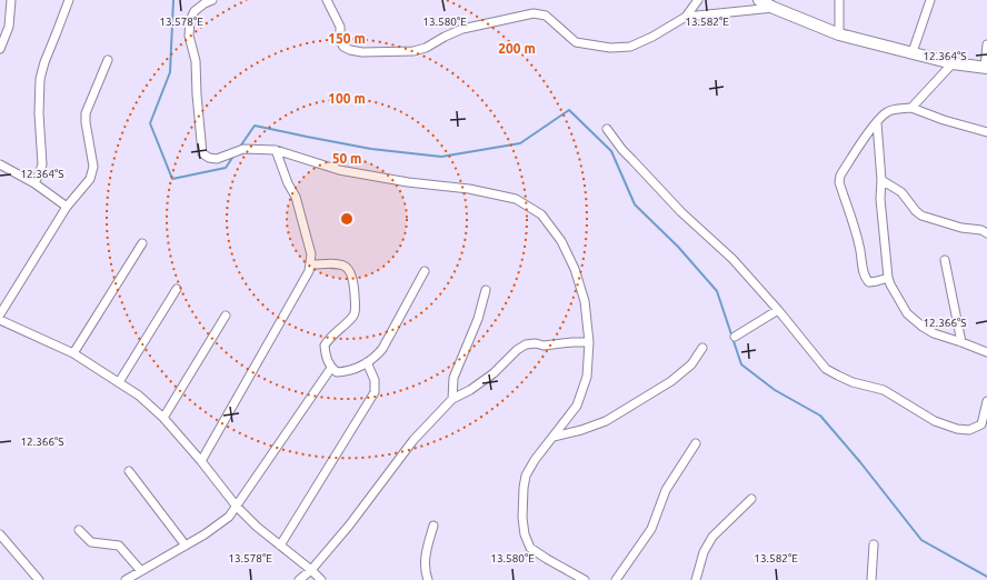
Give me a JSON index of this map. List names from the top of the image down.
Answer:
{
  "coordinates": [
    "13.578°E",
    "13.580°E",
    "13.582°E",
    "12.364°S",
    "12.366°S"
  ],
  "rings": [
    "150 m",
    "200 m",
    "100 m",
    "50 m"
  ]
}
